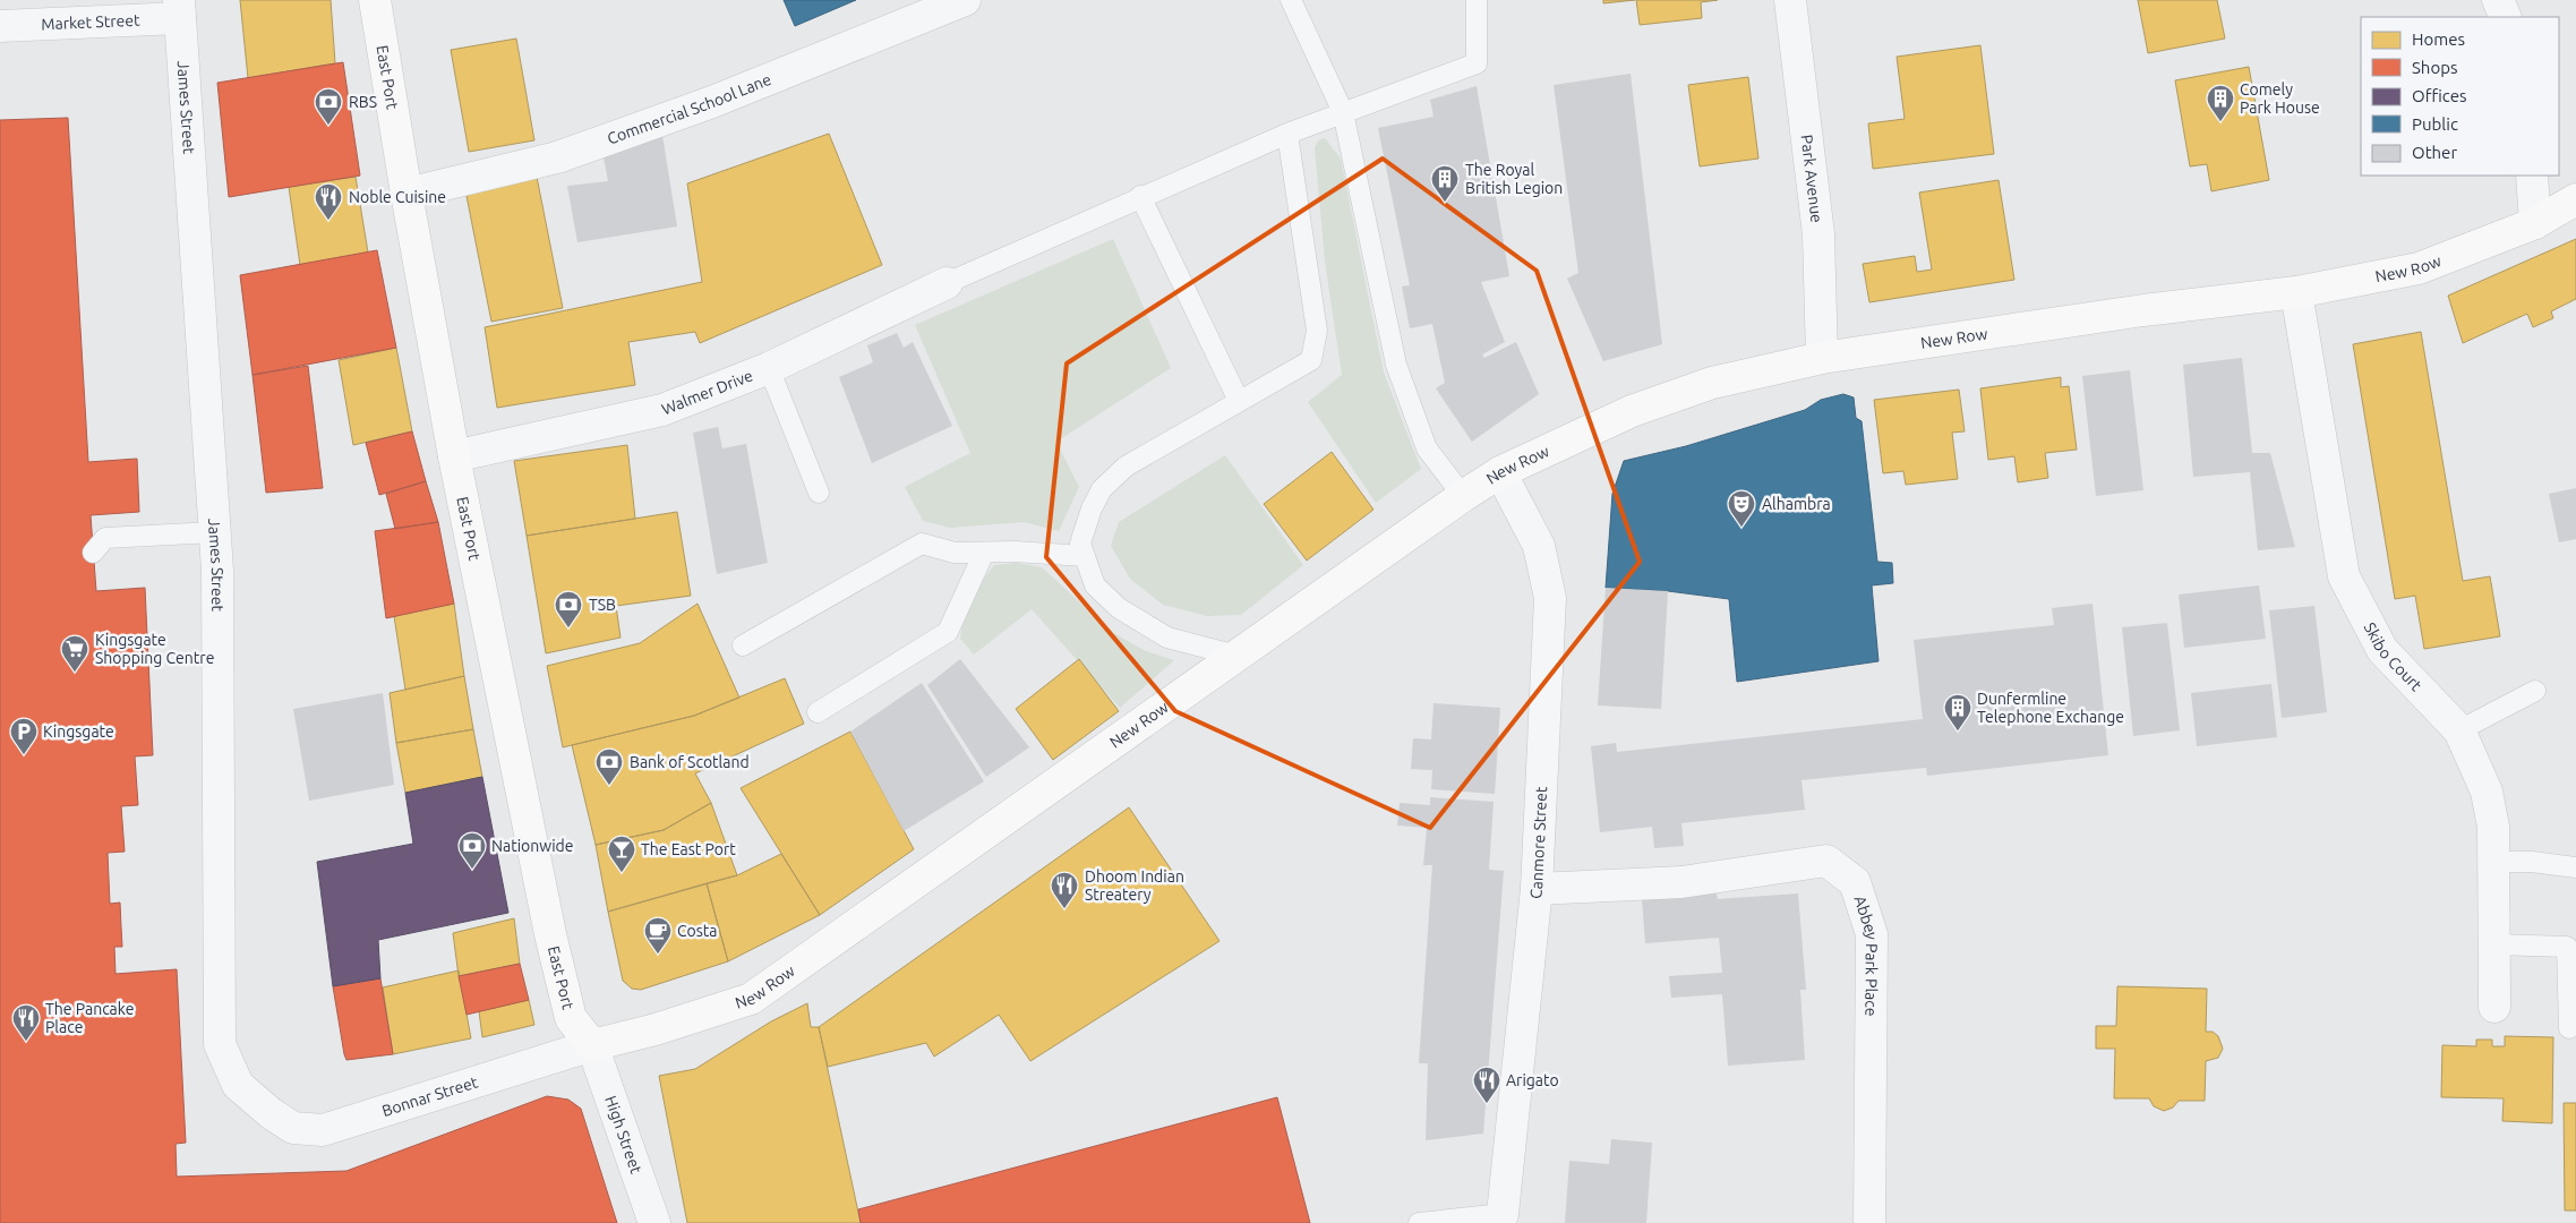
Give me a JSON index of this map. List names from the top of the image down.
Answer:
{
  "streets": {
    "street": [
      "Market Street",
      "East Port",
      "James Street",
      "Commercial School Lane",
      "Park Avenue",
      "New Row",
      "Walmer Drive",
      "Skibo Court",
      "Canmore Street",
      "Abbey Park Place",
      "Bonnar Street",
      "High Street"
    ]
  },
  "crossings": [
    ["Market Street", "James Street"],
    ["East Port", "Commercial School Lane"],
    ["East Port", "New Row"],
    ["East Port", "Walmer Drive"],
    ["East Port", "Bonnar Street"],
    ["East Port", "High Street"],
    ["James Street", "Bonnar Street"],
    ["Park Avenue", "New Row"],
    ["New Row", "Skibo Court"],
    ["New Row", "Canmore Street"],
    ["New Row", "Bonnar Street"],
    ["New Row", "High Street"],
    ["Canmore Street", "Abbey Park Place"],
    ["Bonnar Street", "High Street"]
  ],
  "places": {
    "building": ["Comely Park House", "The Royal British Legion", "Dunfermline Telephone Exchange"],
    "bank": [
      "RBS",
      "TSB",
      "Bank of Scotland",
      "Nationwide"
    ],
    "restaurant": [
      "Noble Cuisine",
      "Dhoom Indian Streatery",
      "The Pancake Place",
      "Arigato"
    ],
    "theatre": ["Alhambra"],
    "supermarket": ["Kingsgate Shopping Centre"],
    "parking": ["Kingsgate"],
    "bar": ["The East Port"],
    "cafe": ["Costa"]
  },
  "legend": [
    "Homes",
    "Shops",
    "Offices",
    "Public",
    "Other"
  ]
}
